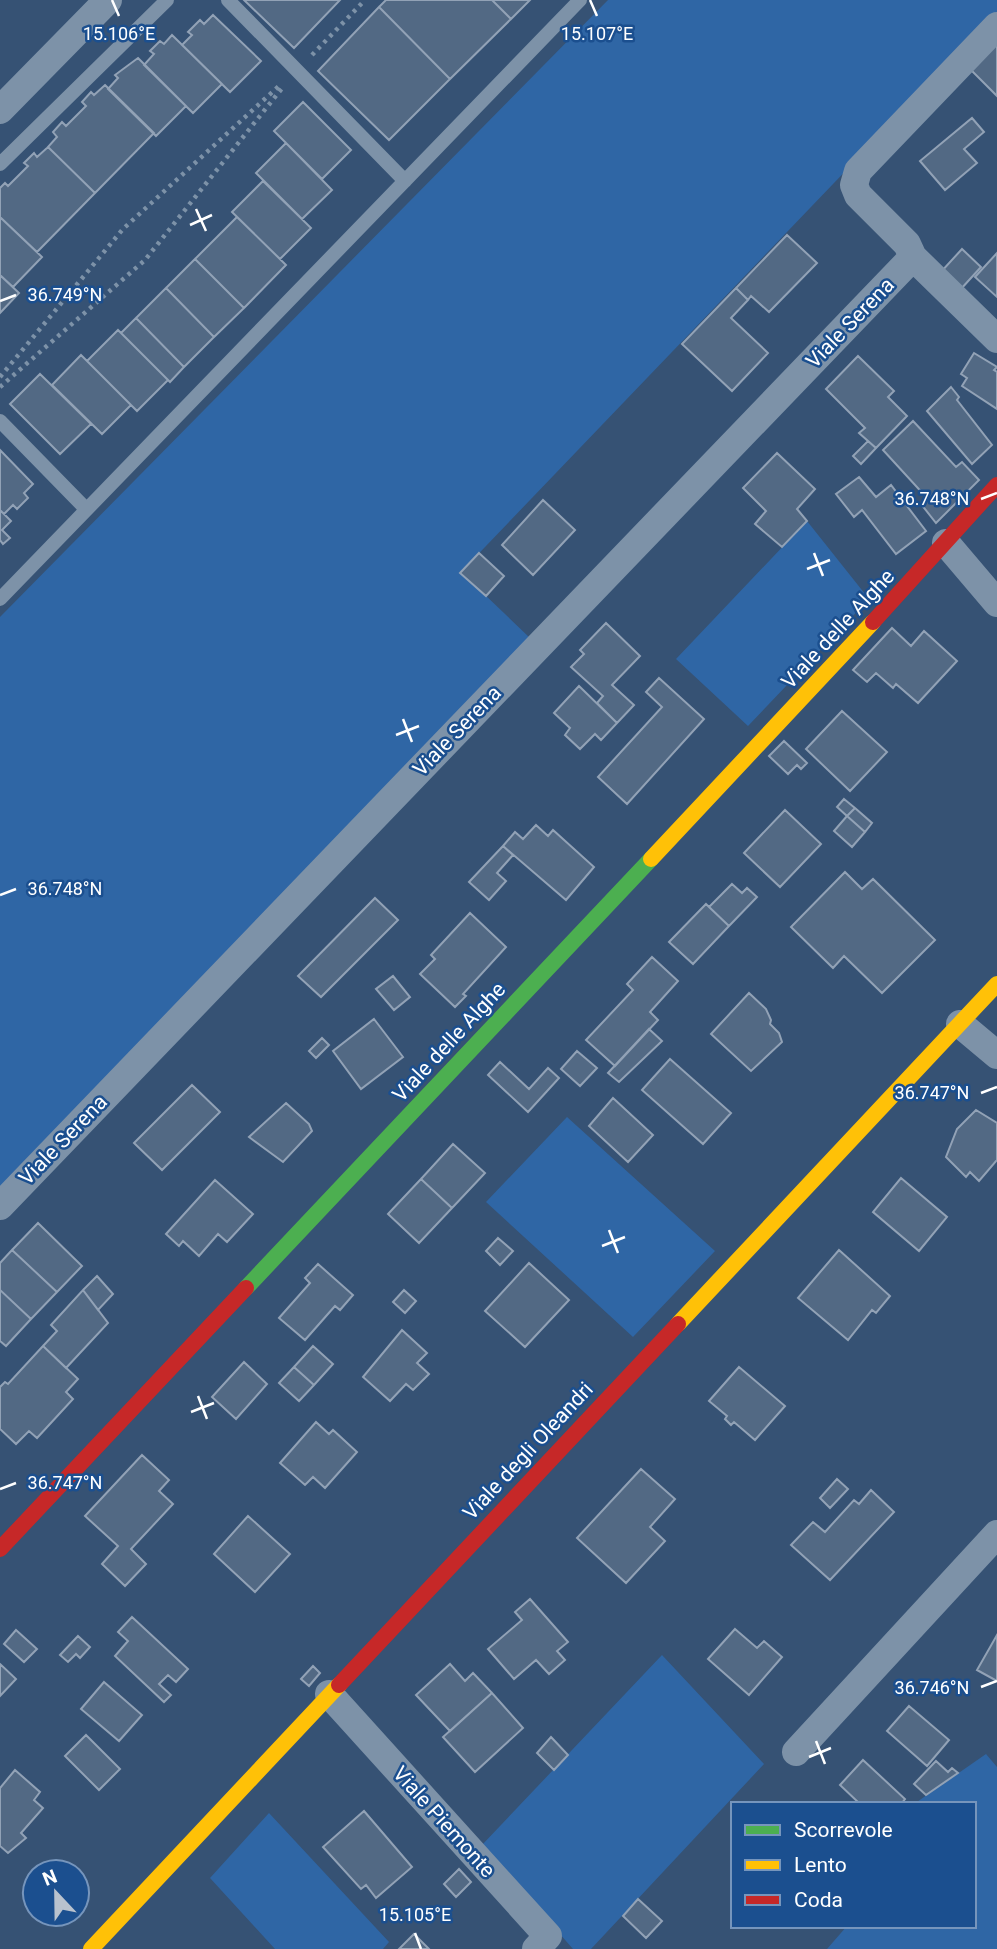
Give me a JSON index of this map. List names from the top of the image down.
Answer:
{
  "streets": {
    "street": [
      "Viale Serena",
      "Viale delle Alghe",
      "Viale degli Oleandri",
      "Viale Piemonte"
    ]
  },
  "crossings": [
    ["Viale degli Oleandri", "Viale Piemonte"]
  ],
  "legend": ["Scorrevole", "Lento", "Coda"],
  "north": "top",
  "coordinates": [
    "15.106°E",
    "15.107°E",
    "36.749°N",
    "36.748°N",
    "36.747°N",
    "36.746°N",
    "15.105°E"
  ]
}
